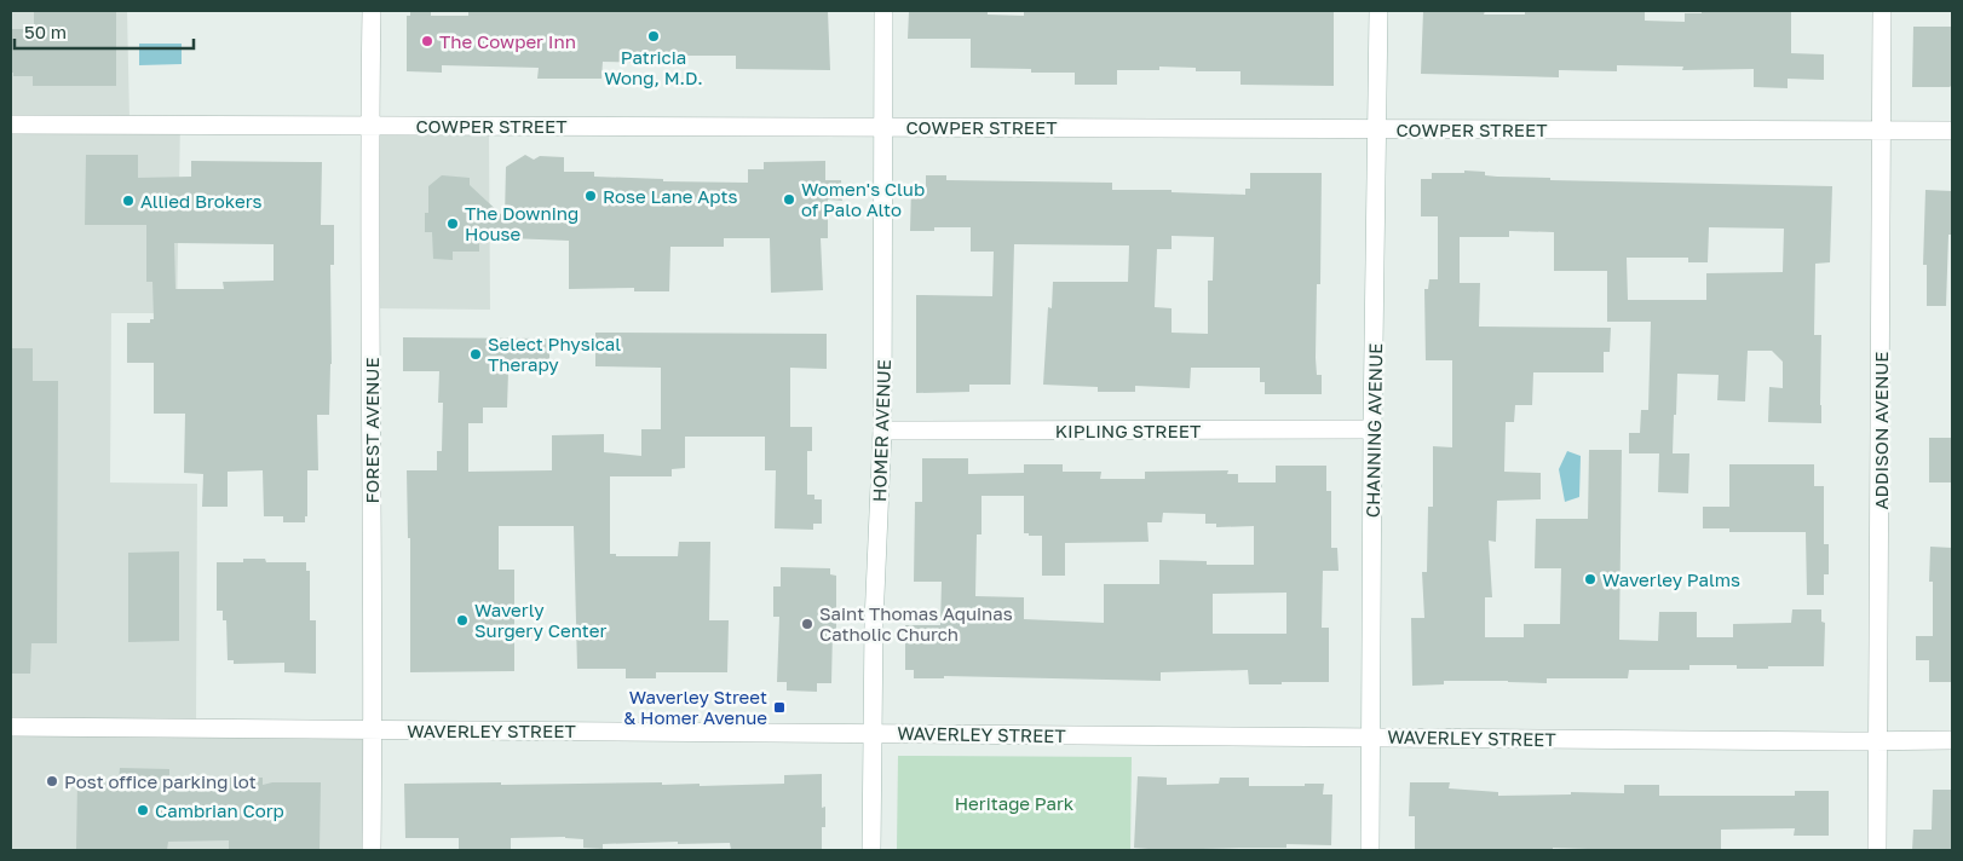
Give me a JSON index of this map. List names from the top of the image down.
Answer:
{
  "streets": {
    "street": [
      "COWPER STREET",
      "FOREST AVENUE",
      "HOMER AVENUE",
      "KIPLING STREET",
      "CHANNING AVENUE",
      "ADDISON AVENUE",
      "WAVERLEY STREET"
    ]
  },
  "crossings": [
    ["COWPER STREET", "FOREST AVENUE"],
    ["COWPER STREET", "HOMER AVENUE"],
    ["COWPER STREET", "CHANNING AVENUE"],
    ["COWPER STREET", "ADDISON AVENUE"],
    ["FOREST AVENUE", "WAVERLEY STREET"],
    ["HOMER AVENUE", "KIPLING STREET"],
    ["HOMER AVENUE", "WAVERLEY STREET"],
    ["KIPLING STREET", "CHANNING AVENUE"],
    ["CHANNING AVENUE", "WAVERLEY STREET"],
    ["ADDISON AVENUE", "WAVERLEY STREET"]
  ],
  "parks": ["Heritage Park"],
  "places": {
    "other": [
      "Patricia Wong, M.D.",
      "The Cowper Inn",
      "Rose Lane Apts",
      "Women's Club of Palo Alto",
      "Allied Brokers",
      "The Downing House",
      "Select Physical Therapy",
      "Waverley Palms",
      "Waverly Surgery Center",
      "Saint Thomas Aquinas Catholic Church",
      "Post office parking lot",
      "Cambrian Corp"
    ],
    "transit": ["Waverley Street & Homer Avenue"]
  },
  "scale_bar": "50 m"
}
